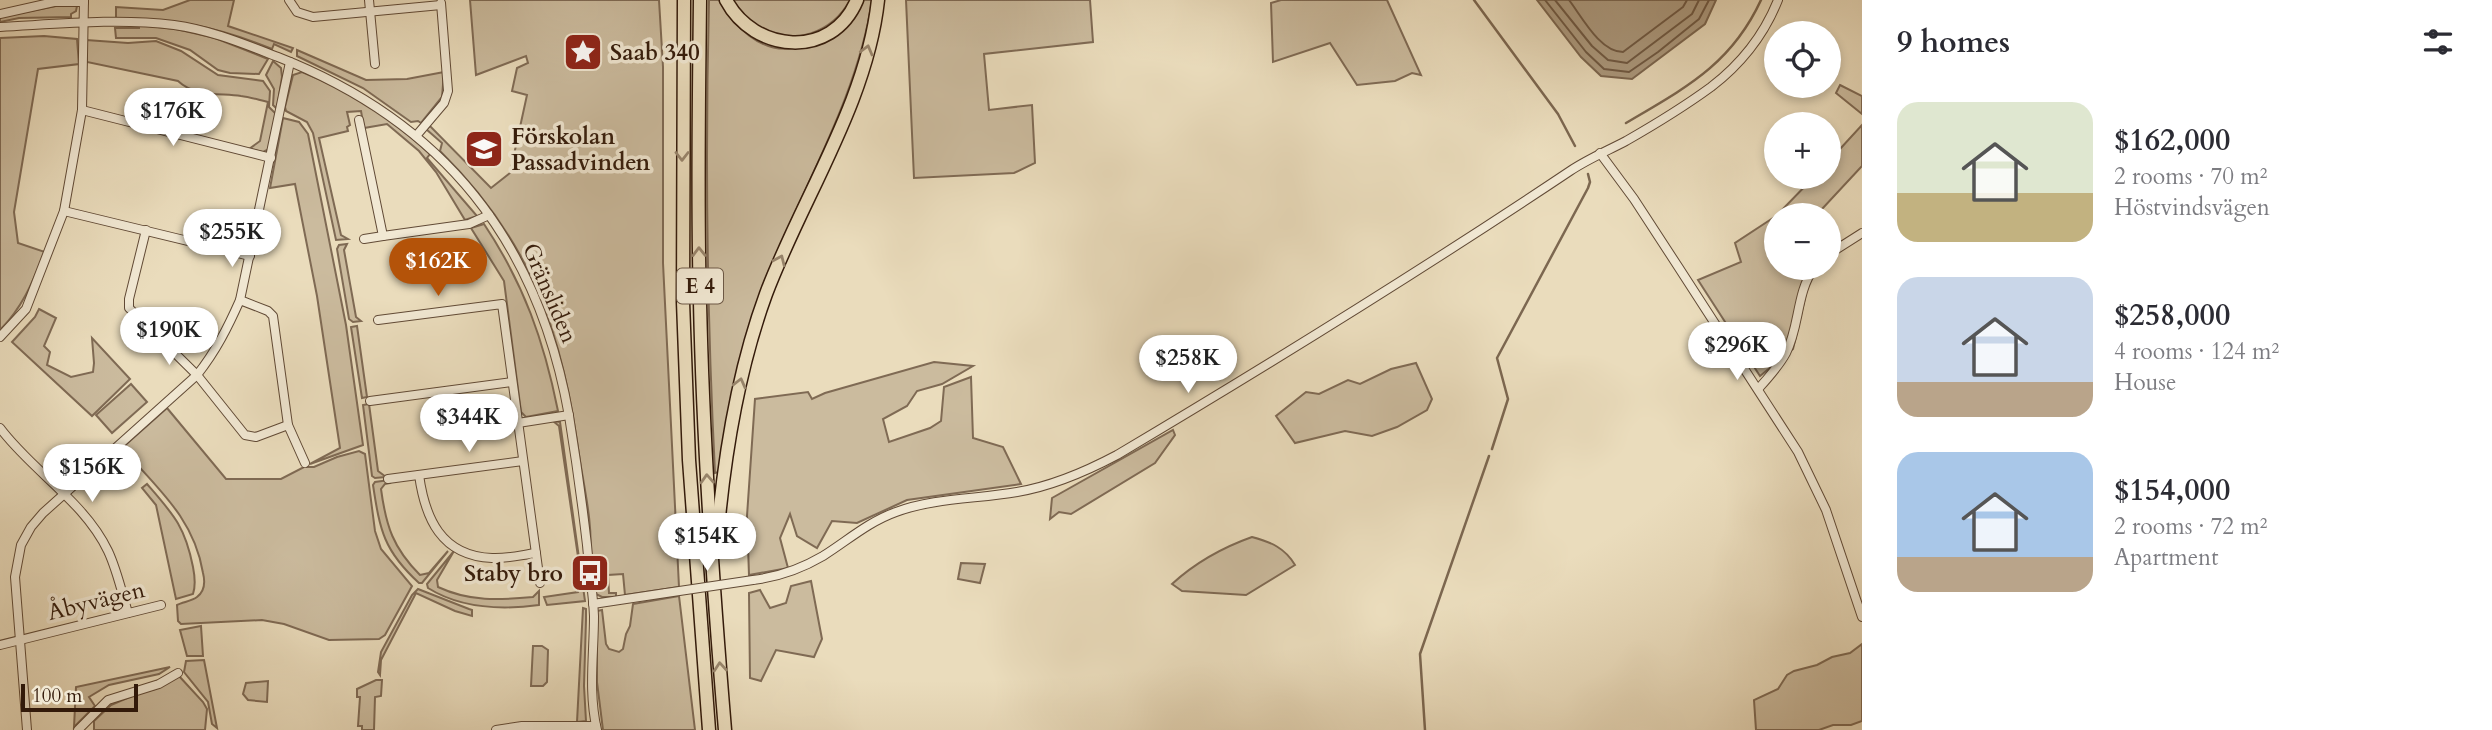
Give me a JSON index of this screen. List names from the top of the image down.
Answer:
{
  "streets": {
    "highway": ["E 4"],
    "street": ["Gränsliden", "Åbyvägen"]
  },
  "places": {
    "place": ["Saab 340"],
    "school or university": ["Förskolan Passadvinden"],
    "bus stop": ["Staby bro"]
  },
  "scale_bar": "100 m",
  "page": {
    "heading": "9 homes",
    "map_buttons": ["+", "−"],
    "list": [
      {
        "name": "$162,000",
        "note": "2 rooms · 70 m² · Höstvindsvägen"
      },
      {
        "name": "$258,000",
        "note": "4 rooms · 124 m² · House"
      },
      {
        "name": "$154,000",
        "note": "2 rooms · 72 m² · Apartment"
      }
    ],
    "price": [
      "$176K",
      "$255K",
      "$162K",
      "$190K",
      "$296K",
      "$258K",
      "$344K",
      "$156K",
      "$154K"
    ],
    "scale": "100 m"
  }
}
